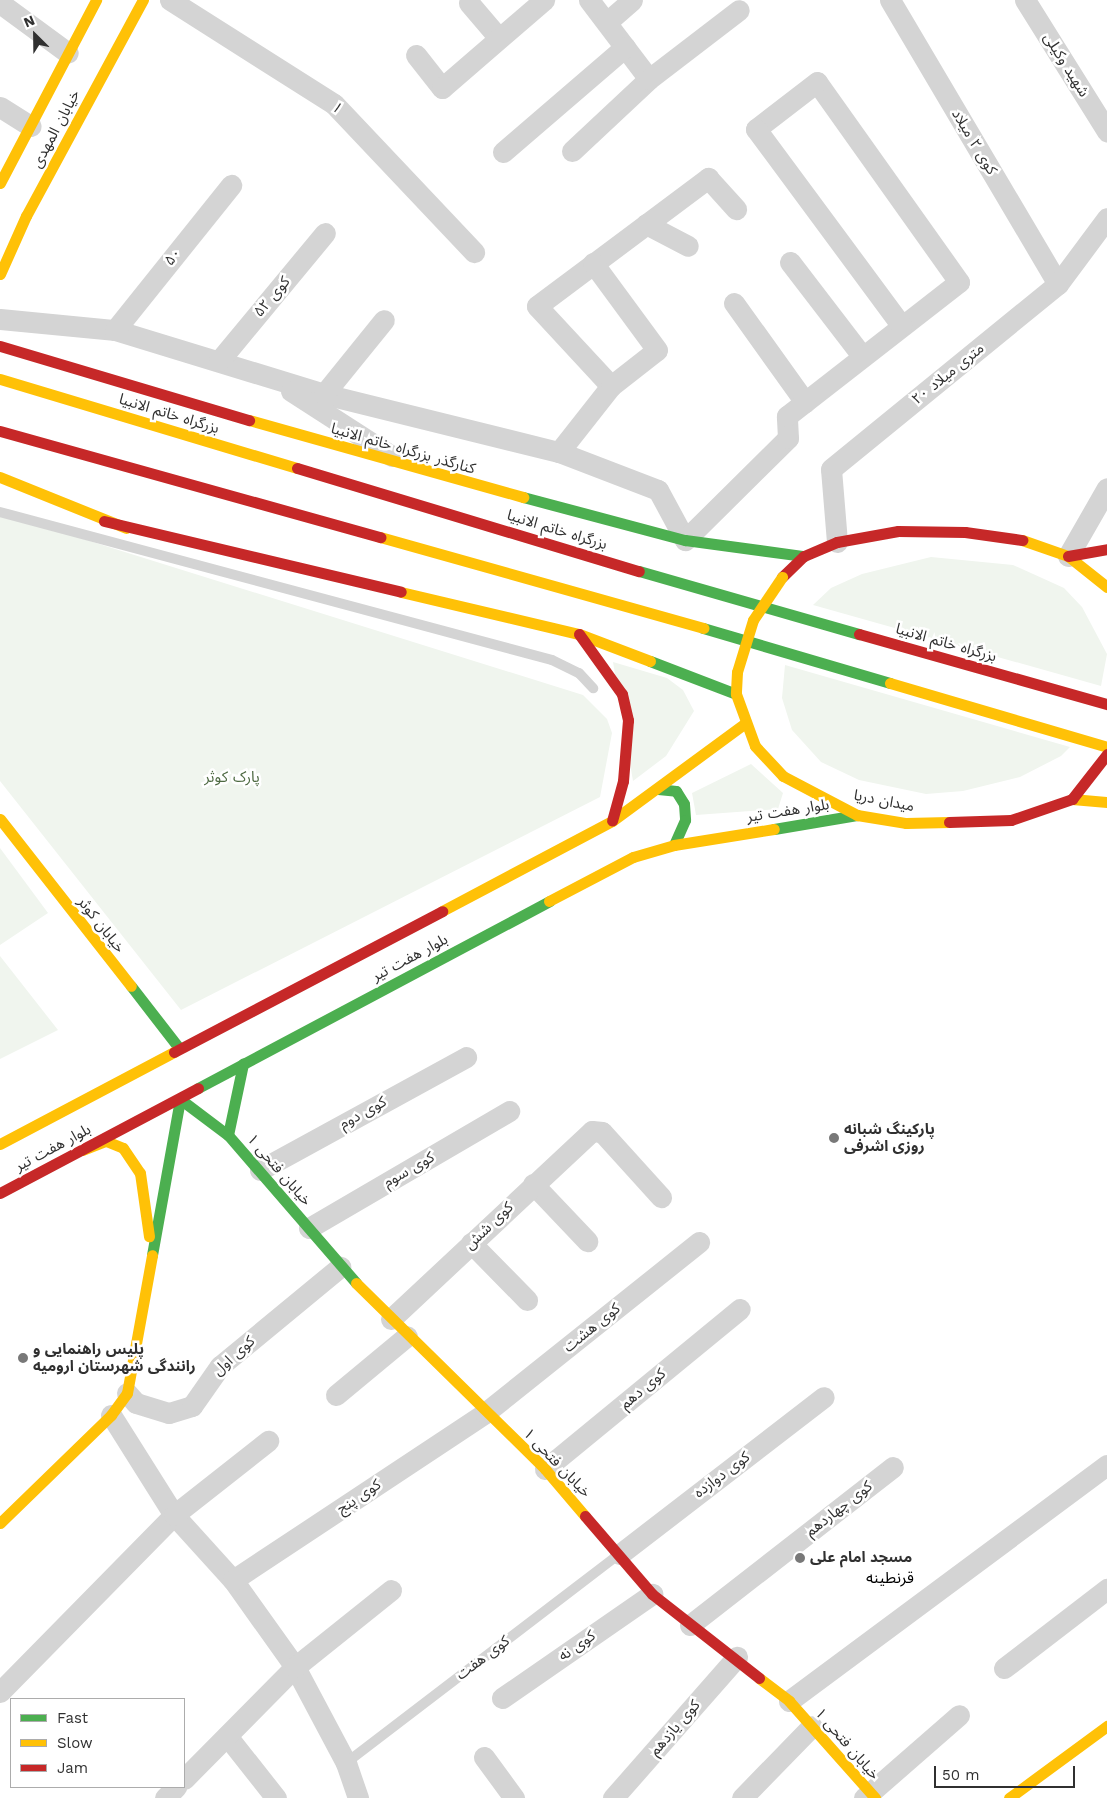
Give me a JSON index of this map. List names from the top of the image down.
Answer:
{
  "streets": {
    "main road": [
      "خیابان المهدی",
      "بزرگراه خاتم الانبیا",
      "کنارگذر بزرگراه خاتم الانبیا",
      "میدان دریا",
      "بلوار هفت تیر",
      "خیابان کوثر",
      "خیابان فتحی ۱"
    ],
    "street": [
      "شهید وکیلی",
      "۱",
      "کوی ۲ میلاد",
      "۵۰",
      "کوی ۵۲",
      "۲۰ متری میلاد",
      "کوی دوم",
      "کوی سوم",
      "کوی شش",
      "کوی هشت",
      "کوی اول",
      "کوی دهم",
      "کوی دوازده",
      "کوی پنج",
      "کوی چهاردهم",
      "کوی نه",
      "کوی یازدهم"
    ],
    "lane": ["کوی هفت"]
  },
  "crossings": [
    ["کوی ۲ میلاد", "۲۰ متری میلاد"],
    ["کنارگذر بزرگراه خاتم الانبیا", "میدان دریا"],
    ["میدان دریا", "بلوار هفت تیر"],
    ["بلوار هفت تیر", "خیابان کوثر"],
    ["بلوار هفت تیر", "خیابان فتحی ۱"],
    ["کوی دوم", "خیابان فتحی ۱"],
    ["خیابان فتحی ۱", "کوی سوم"],
    ["خیابان فتحی ۱", "کوی شش"],
    ["خیابان فتحی ۱", "کوی هشت"],
    ["خیابان فتحی ۱", "کوی اول"],
    ["خیابان فتحی ۱", "کوی دهم"],
    ["خیابان فتحی ۱", "کوی دوازده"],
    ["خیابان فتحی ۱", "کوی پنج"],
    ["خیابان فتحی ۱", "کوی چهاردهم"],
    ["خیابان فتحی ۱", "کوی نه"],
    ["خیابان فتحی ۱", "کوی هفت"],
    ["خیابان فتحی ۱", "کوی یازدهم"],
    ["کوی هشت", "کوی پنج"],
    ["کوی دوازده", "کوی هفت"]
  ],
  "districts": ["قرنطینه"],
  "parks": ["پارک کوثر"],
  "places": ["پارکینگ شبانه روزی اشرفی", "پلیس راهنمایی و رانندگی شهرستان ارومیه", "مسجد امام علی"],
  "legend": ["Fast", "Slow", "Jam"],
  "scale_bar": "50 m",
  "north": "top left"
}
